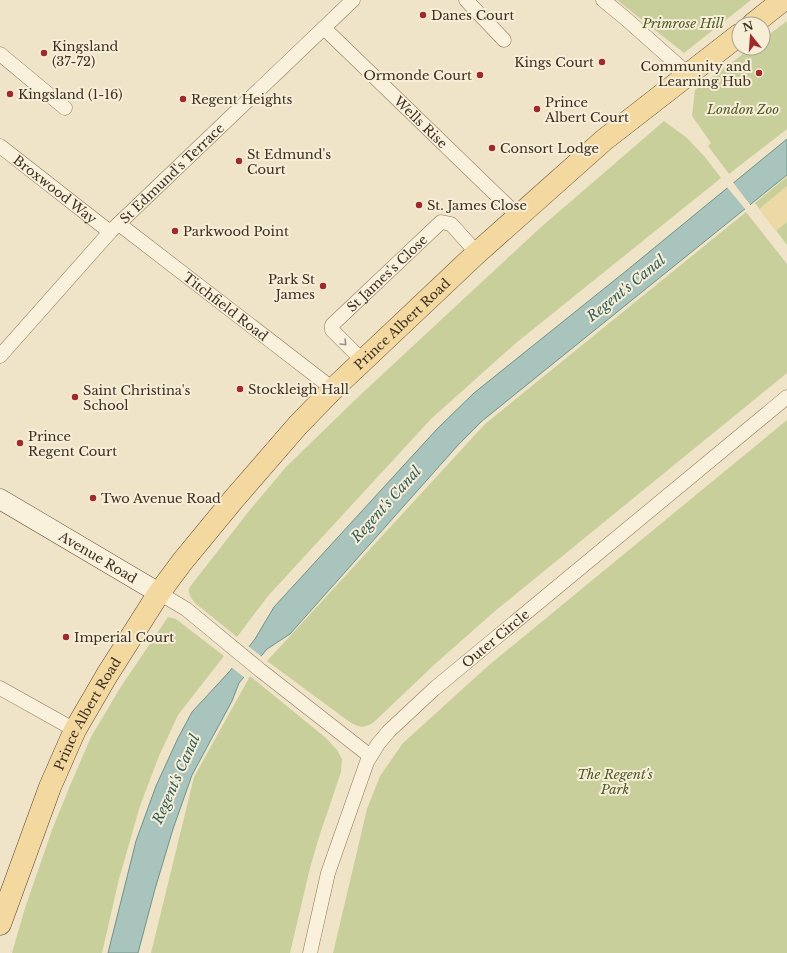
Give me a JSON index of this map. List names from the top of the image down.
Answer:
{
  "streets": {
    "main road": ["Prince Albert Road", "Avenue Road"],
    "street": [
      "Wells Rise",
      "St Edmund's Terrace",
      "Broxwood Way",
      "St James's Close",
      "Titchfield Road",
      "Outer Circle"
    ]
  },
  "crossings": [
    ["Wells Rise", "St Edmund's Terrace"],
    ["Wells Rise", "Prince Albert Road"],
    ["St Edmund's Terrace", "Broxwood Way"],
    ["St Edmund's Terrace", "Titchfield Road"],
    ["Broxwood Way", "Titchfield Road"],
    ["St James's Close", "Prince Albert Road"],
    ["Titchfield Road", "Prince Albert Road"],
    ["Prince Albert Road", "Avenue Road"],
    ["Avenue Road", "Outer Circle"]
  ],
  "water": ["Regent's Canal"],
  "parks": ["Primrose Hill", "London Zoo", "The Regent's Park"],
  "places": [
    "Danes Court",
    "Kingsland (37-72)",
    "Kings Court",
    "Community and Learning Hub",
    "Ormonde Court",
    "Kingsland (1-16)",
    "Regent Heights",
    "Prince Albert Court",
    "Consort Lodge",
    "St Edmund's Court",
    "St. James Close",
    "Parkwood Point",
    "Park St James",
    "Stockleigh Hall",
    "Saint Christina's School",
    "Prince Regent Court",
    "Two Avenue Road",
    "Imperial Court"
  ],
  "north": "top"
}
